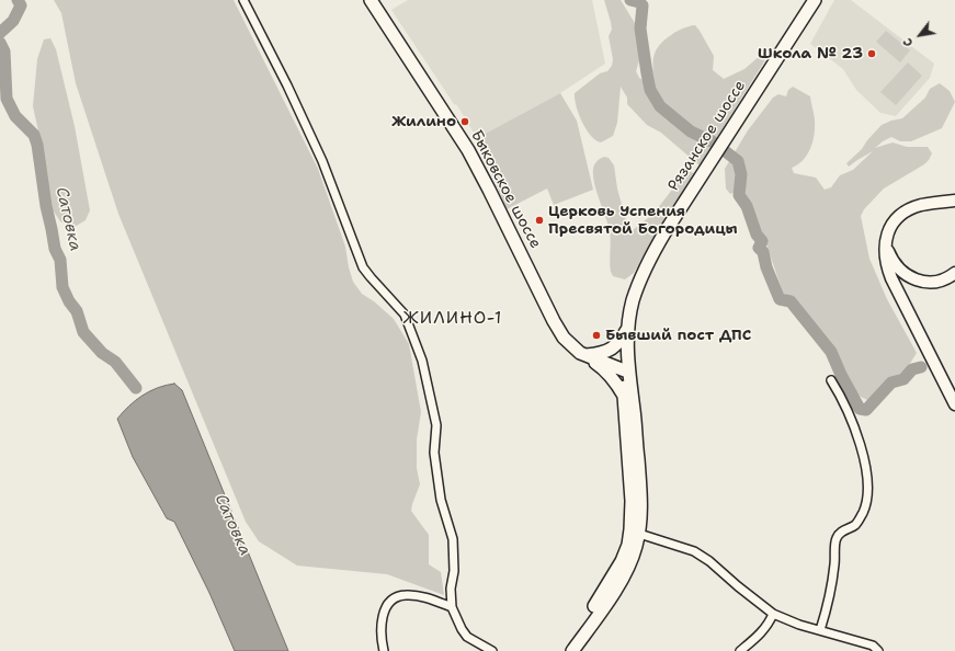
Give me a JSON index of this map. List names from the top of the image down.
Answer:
{
  "streets": {
    "main road": ["Рязанское шоссе", "Быковское шоссе"]
  },
  "crossings": [
    ["Рязанское шоссе", "Быковское шоссе"]
  ],
  "districts": ["ЖИЛИНО-1"],
  "water": ["Сатовка"],
  "places": [
    "Школа № 23",
    "Жилино",
    "Церковь Успения Пресвятой Богородицы",
    "Бывший пост ДПС"
  ],
  "north": "bottom left"
}
